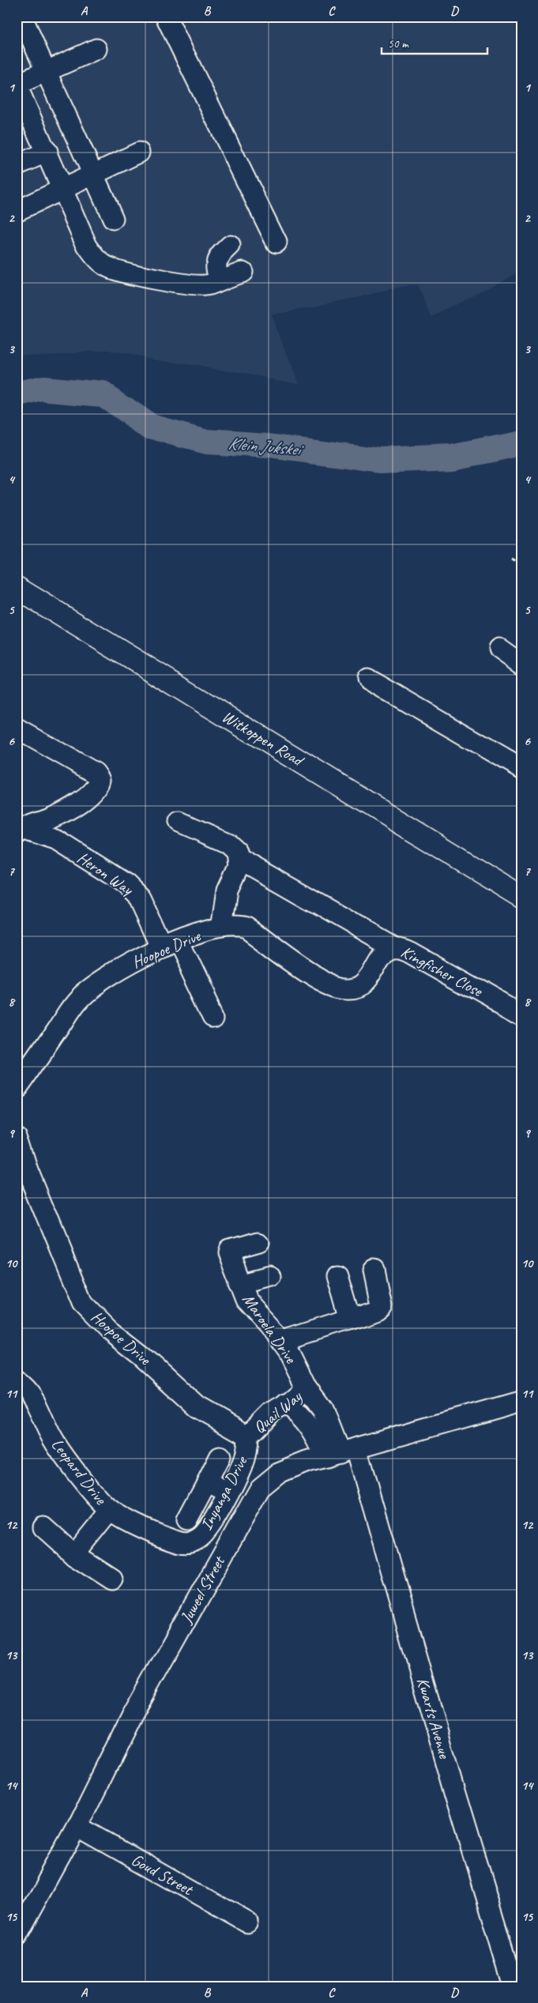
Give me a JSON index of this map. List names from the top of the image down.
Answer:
{
  "streets": {
    "main road": ["Witkoppen Road"],
    "street": [
      "Heron Way",
      "Hoopoe Drive",
      "Kingfisher Close",
      "Maroela Drive",
      "Quail Way",
      "Leopard Drive",
      "Inyanga Drive",
      "Juweel Street",
      "Kwarts Avenue",
      "Goud Street"
    ]
  },
  "crossings": [
    ["Heron Way", "Hoopoe Drive"],
    ["Hoopoe Drive", "Kingfisher Close"],
    ["Hoopoe Drive", "Quail Way"],
    ["Hoopoe Drive", "Inyanga Drive"],
    ["Maroela Drive", "Quail Way"],
    ["Maroela Drive", "Juweel Street"],
    ["Maroela Drive", "Kwarts Avenue"],
    ["Quail Way", "Inyanga Drive"],
    ["Leopard Drive", "Inyanga Drive"],
    ["Juweel Street", "Kwarts Avenue"],
    ["Juweel Street", "Goud Street"]
  ],
  "water": ["Klein Jukskei"],
  "scale_bar": "50 m",
  "grid": {
    "columns": [
      "A",
      "B",
      "C",
      "D"
    ],
    "rows": [
      "1",
      "2",
      "3",
      "4",
      "5",
      "6",
      "7",
      "8",
      "9",
      "10",
      "11",
      "12",
      "13",
      "14",
      "15"
    ]
  }
}
